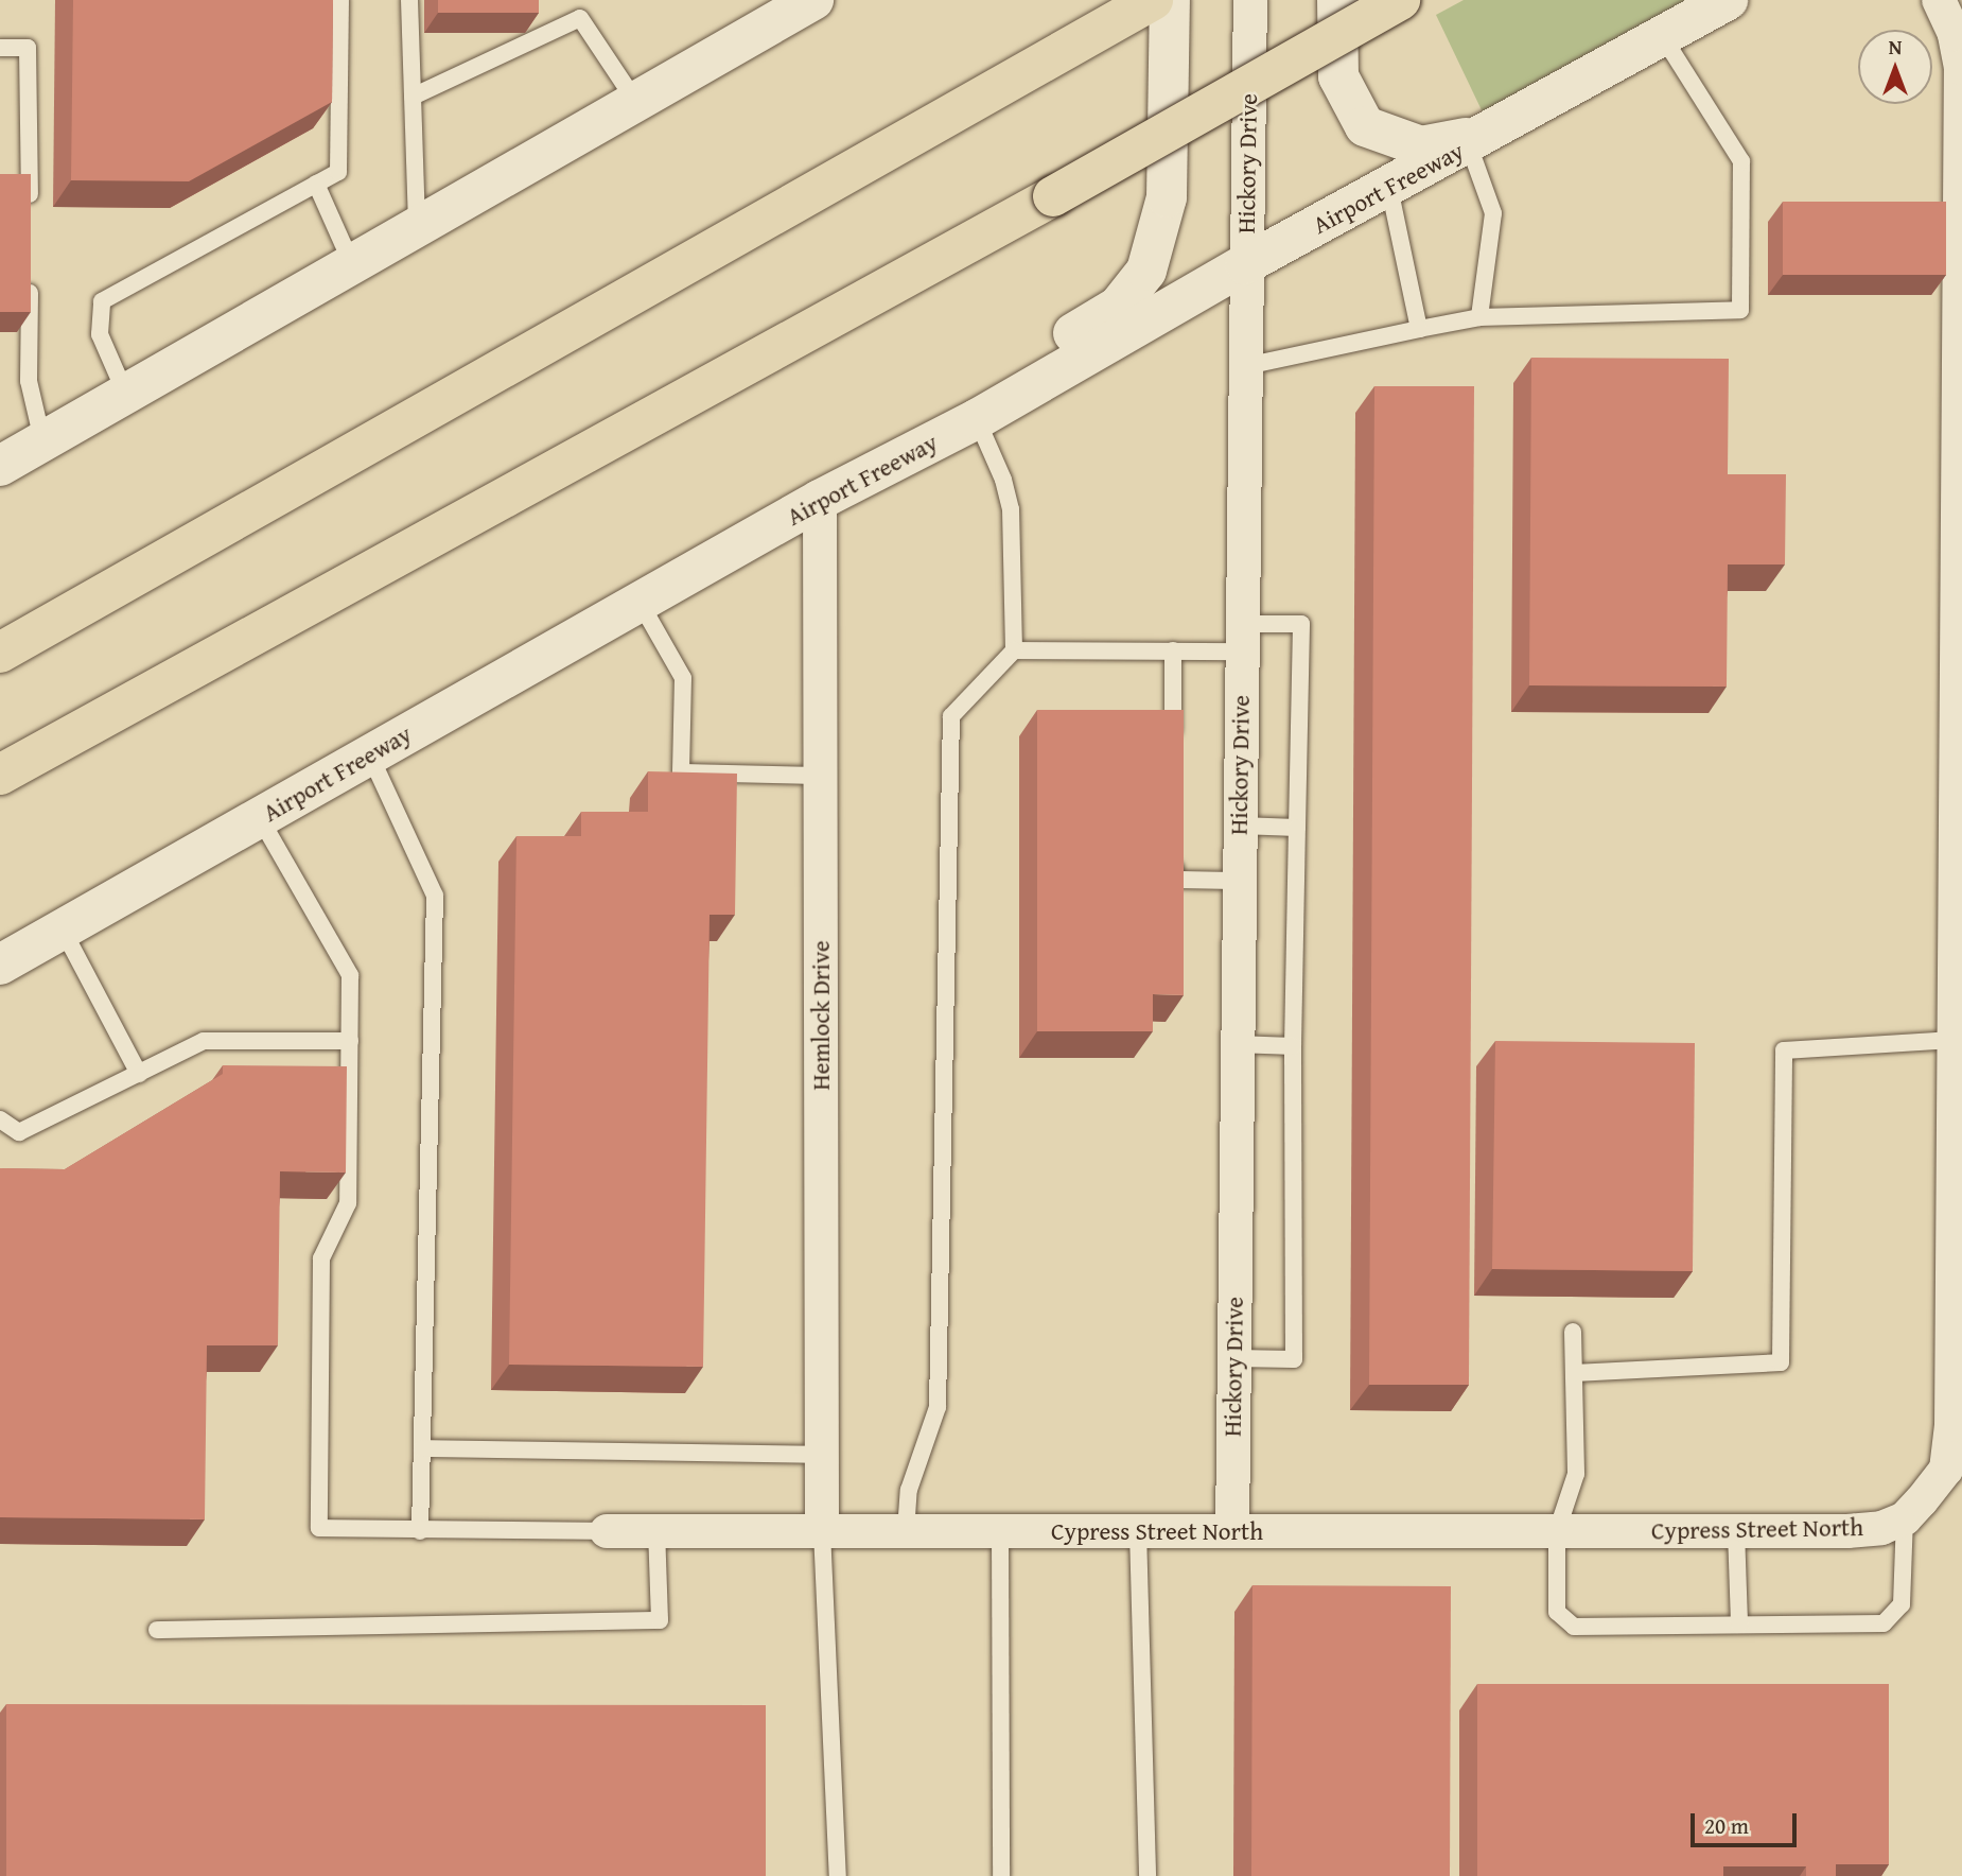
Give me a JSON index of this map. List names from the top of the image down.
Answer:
{
  "streets": {
    "main road": ["Airport Freeway"],
    "street": ["Hickory Drive", "Hemlock Drive", "Cypress Street North"]
  },
  "crossings": [
    ["Hickory Drive", "Airport Freeway"],
    ["Hickory Drive", "Cypress Street North"],
    ["Airport Freeway", "Hemlock Drive"],
    ["Hemlock Drive", "Cypress Street North"]
  ],
  "scale_bar": "20 m",
  "north": "top"
}
